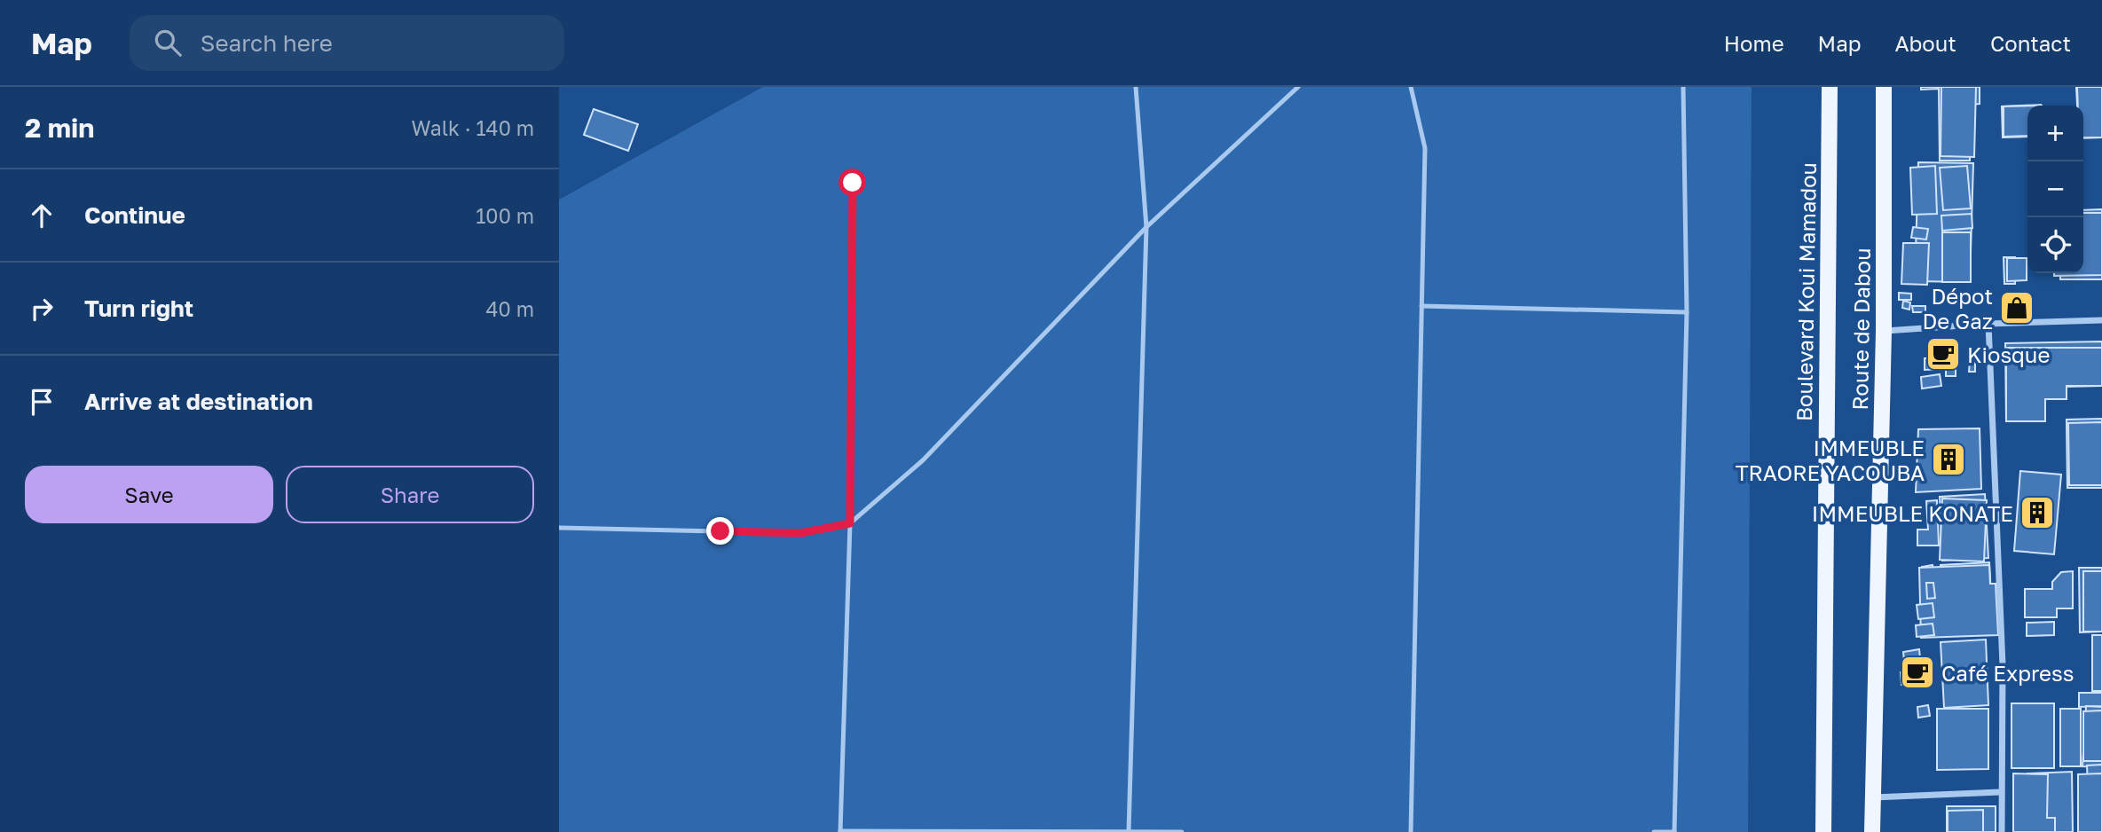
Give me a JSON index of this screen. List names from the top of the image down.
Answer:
{
  "streets": {
    "main road": ["Boulevard Koui Mamadou", "Route de Dabou"]
  },
  "places": {
    "shop": ["Dépot De Gaz"],
    "cafe": ["Kiosque", "Café Express"],
    "building": ["IMMEUBLE TRAORE YACOUBA", "IMMEUBLE KONATE"]
  },
  "page": {
    "header": "Map",
    "search": "Search here",
    "nav": [
      "Home",
      "Map",
      "About",
      "Contact"
    ],
    "heading": ["2 min", "Walk · 140 m"],
    "map_buttons": ["+", "−"],
    "list": [
      ["Continue", "100 m"],
      ["Turn right", "40 m"],
      "Arrive at destination"
    ],
    "buttons": ["Save", "Share"]
  }
}
